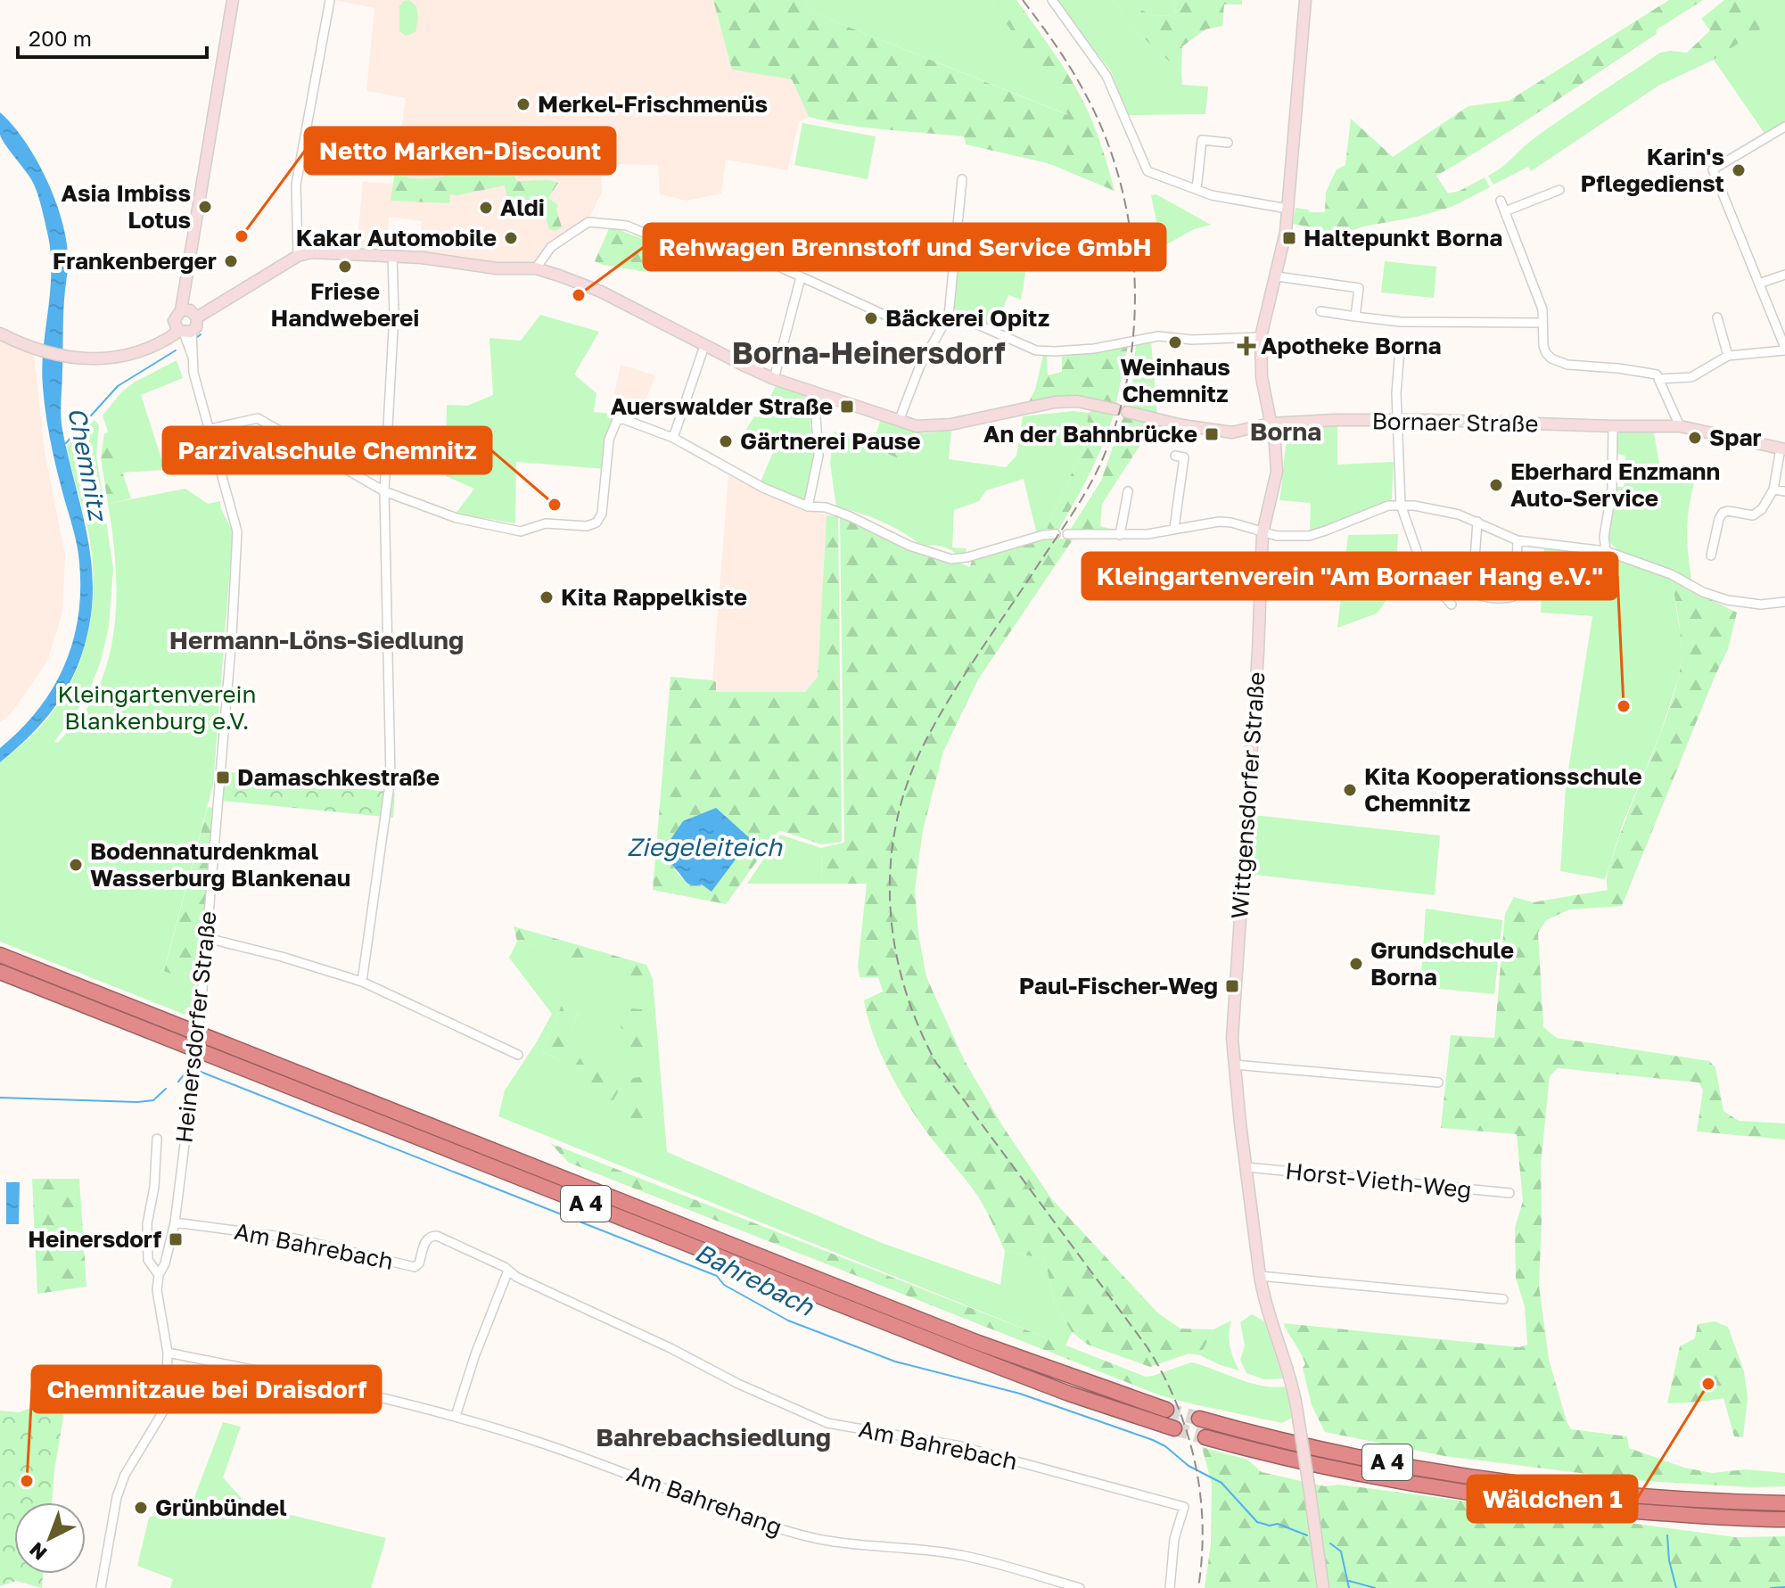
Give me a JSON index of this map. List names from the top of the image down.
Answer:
{
  "streets": {
    "highway": ["A 4"],
    "main road": ["Bornaer Straße", "Wittgensdorfer Straße"],
    "street": [
      "Heinersdorfer Straße",
      "Horst-Vieth-Weg",
      "Am Bahrebach",
      "Am Bahrehang"
    ]
  },
  "crossings": [
    ["Bornaer Straße", "Wittgensdorfer Straße"],
    ["Wittgensdorfer Straße", "Horst-Vieth-Weg"],
    ["Heinersdorfer Straße", "Am Bahrebach"],
    ["Heinersdorfer Straße", "Am Bahrehang"]
  ],
  "districts": [
    "Borna-Heinersdorf",
    "Borna",
    "Hermann-Löns-Siedlung",
    "Bahrebachsiedlung"
  ],
  "water": ["Chemnitz", "Ziegeleiteich", "Bahrebach"],
  "parks": ["Kleingartenverein Blankenburg e.V."],
  "places": {
    "other": [
      "Merkel-Frischmenüs",
      "Karin's Pflegedienst",
      "Asia Imbiss Lotus",
      "Aldi",
      "Netto Marken-Discount",
      "Kakar Automobile",
      "Frankenberger",
      "Friese Handweberei",
      "Rehwagen Brennstoff und Service GmbH",
      "Bäckerei Opitz",
      "Weinhaus Chemnitz",
      "Spar",
      "Gärtnerei Pause",
      "Eberhard Enzmann Auto-Service",
      "Parzivalschule Chemnitz",
      "Kita Rappelkiste",
      "Kleingartenverein \"Am Bornaer Hang e.V.\"",
      "Kita Kooperationsschule Chemnitz",
      "Bodennaturdenkmal Wasserburg Blankenau",
      "Grundschule Borna",
      "Wäldchen 1",
      "Chemnitzaue bei Draisdorf",
      "Grünbündel"
    ],
    "transit": [
      "Haltepunkt Borna",
      "Auerswalder Straße",
      "An der Bahnbrücke",
      "Damaschkestraße",
      "Paul-Fischer-Weg",
      "Heinersdorf"
    ],
    "health": ["Apotheke Borna"]
  },
  "scale_bar": "200 m",
  "north": "bottom left"
}
